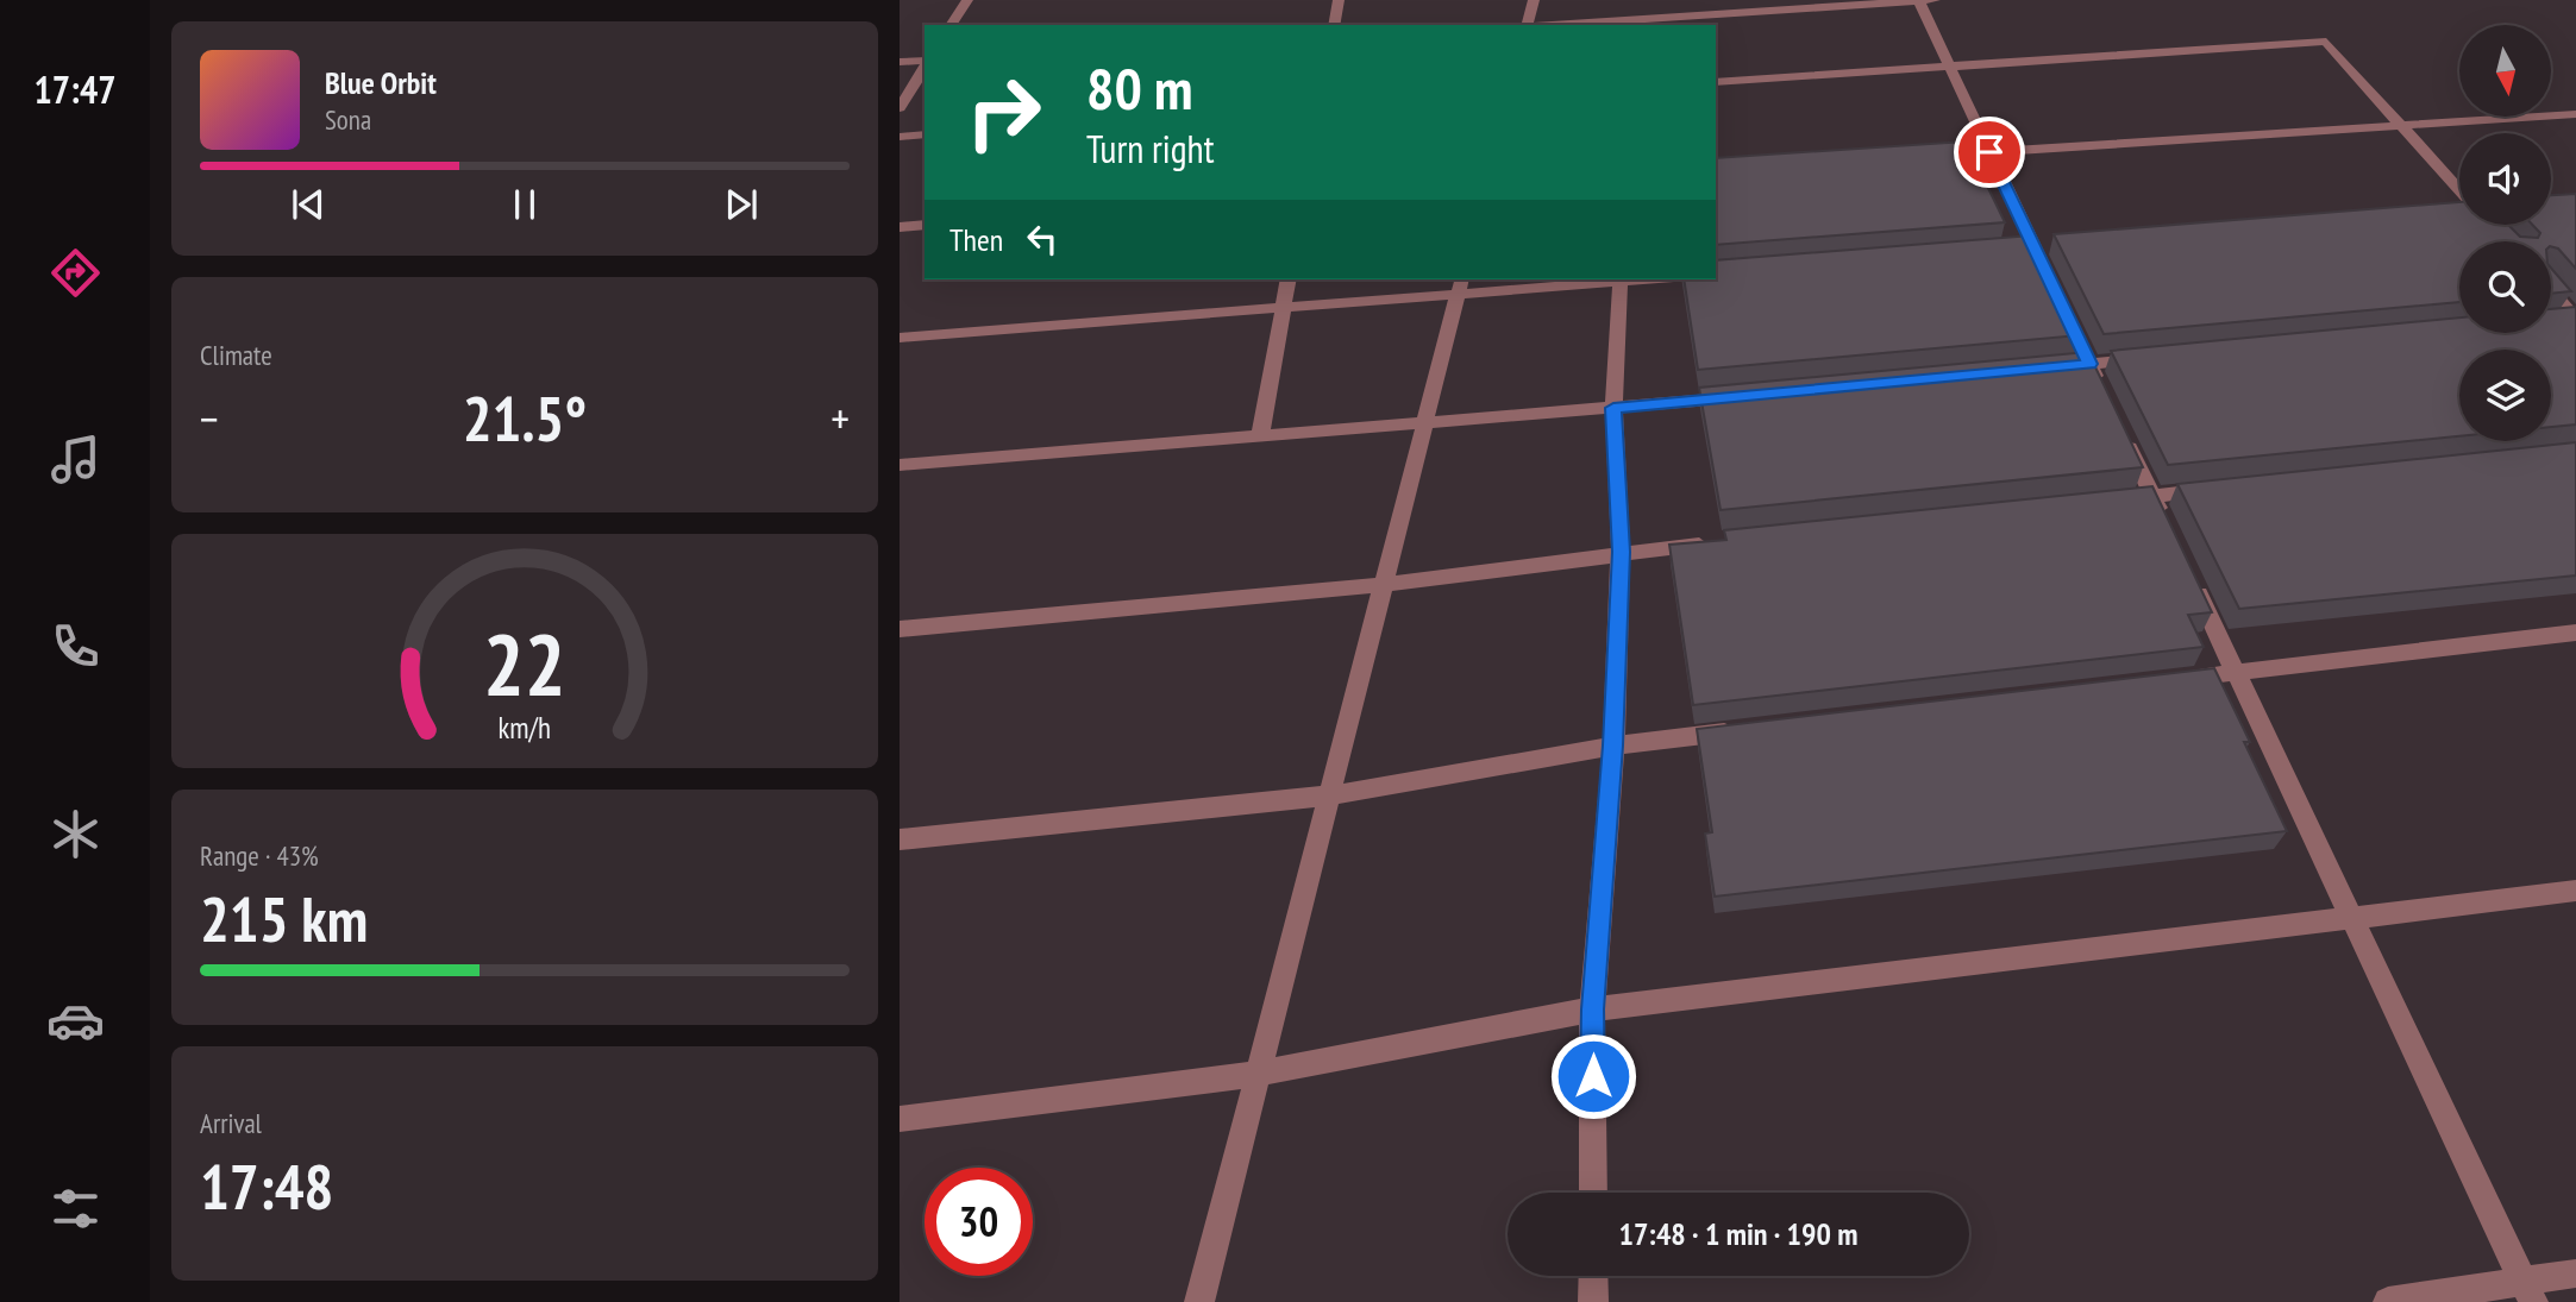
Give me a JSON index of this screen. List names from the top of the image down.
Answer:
{
  "north": "bottom",
  "page": {
    "tabs": "17:47",
    "turn": ["80 m", "Turn right"],
    "song": ["Blue Orbit", "Sona"],
    "then": "Then",
    "tile": [
      "Climate",
      ["Range · 43%", "215 km"],
      ["Arrival", "17:48"]
    ],
    "heat": ["−", "21.5°", "+"],
    "limit": "30",
    "trip": "17:48 · 1 min · 190 m",
    "gauge": ["22", "km/h"]
  }
}
